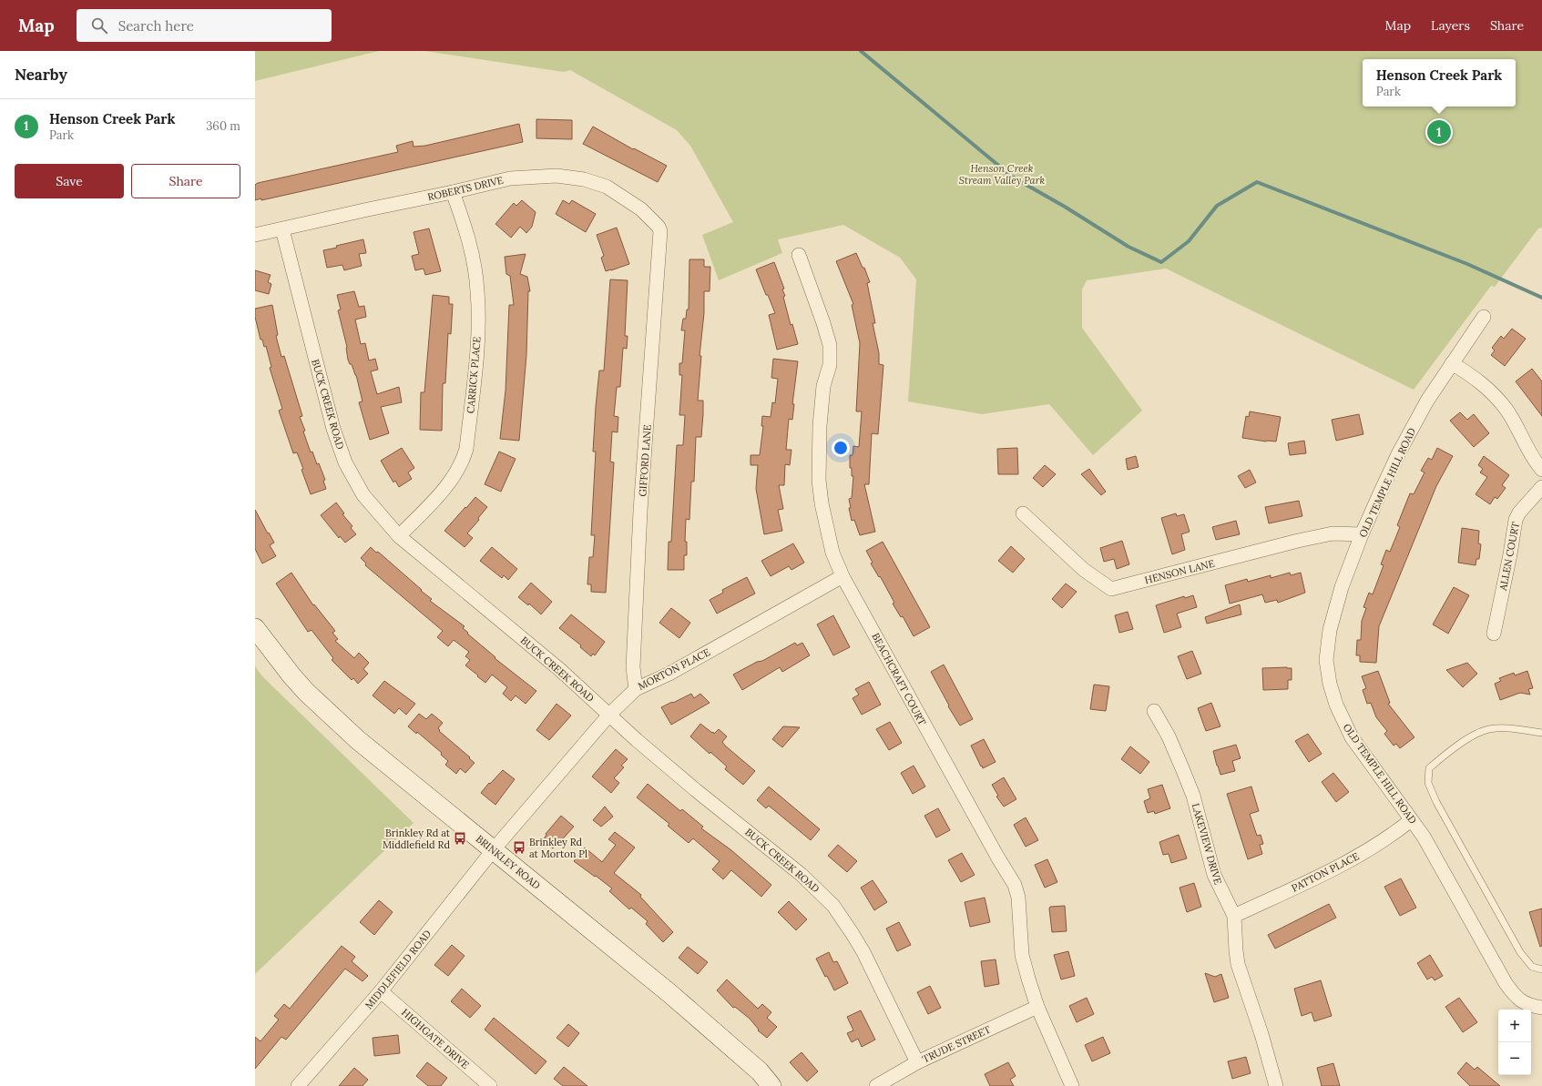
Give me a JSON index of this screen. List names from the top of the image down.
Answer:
{
  "streets": {
    "main road": ["BRINKLEY ROAD"],
    "street": [
      "ROBERTS DRIVE",
      "CARRICK PLACE",
      "BUCK CREEK ROAD",
      "GIFFORD LANE",
      "OLD TEMPLE HILL ROAD",
      "ALLEN COURT",
      "HENSON LANE",
      "MORTON PLACE",
      "BEACHCRAFT COURT",
      "LAKEVIEW DRIVE",
      "PATTON PLACE",
      "MIDDLEFIELD ROAD",
      "HIGHGATE DRIVE",
      "TRUDE STREET"
    ]
  },
  "crossings": [
    ["ROBERTS DRIVE", "CARRICK PLACE"],
    ["ROBERTS DRIVE", "BUCK CREEK ROAD"],
    ["ROBERTS DRIVE", "GIFFORD LANE"],
    ["CARRICK PLACE", "BUCK CREEK ROAD"],
    ["BUCK CREEK ROAD", "MORTON PLACE"],
    ["BUCK CREEK ROAD", "TRUDE STREET"],
    ["GIFFORD LANE", "MORTON PLACE"],
    ["OLD TEMPLE HILL ROAD", "HENSON LANE"],
    ["OLD TEMPLE HILL ROAD", "PATTON PLACE"],
    ["MORTON PLACE", "BEACHCRAFT COURT"],
    ["MORTON PLACE", "BRINKLEY ROAD"],
    ["MORTON PLACE", "MIDDLEFIELD ROAD"],
    ["BEACHCRAFT COURT", "TRUDE STREET"],
    ["LAKEVIEW DRIVE", "PATTON PLACE"],
    ["BRINKLEY ROAD", "MIDDLEFIELD ROAD"],
    ["MIDDLEFIELD ROAD", "HIGHGATE DRIVE"]
  ],
  "parks": ["Henson Creek Stream Valley Park"],
  "places": {
    "bus stop": ["Brinkley Rd at Middlefield Rd", "Brinkley Rd at Morton Pl"]
  },
  "page": {
    "header": "Map",
    "search": "Search here",
    "nav": ["Map", "Layers", "Share"],
    "heading": "Nearby",
    "popup": ["Henson Creek Park", "Park"],
    "list": [
      {
        "mark": "1",
        "name": "Henson Creek Park",
        "note": "Park",
        "value": "360 m"
      }
    ],
    "pins": "1",
    "buttons": ["Save", "Share"],
    "map_buttons": ["+", "−"]
  }
}
